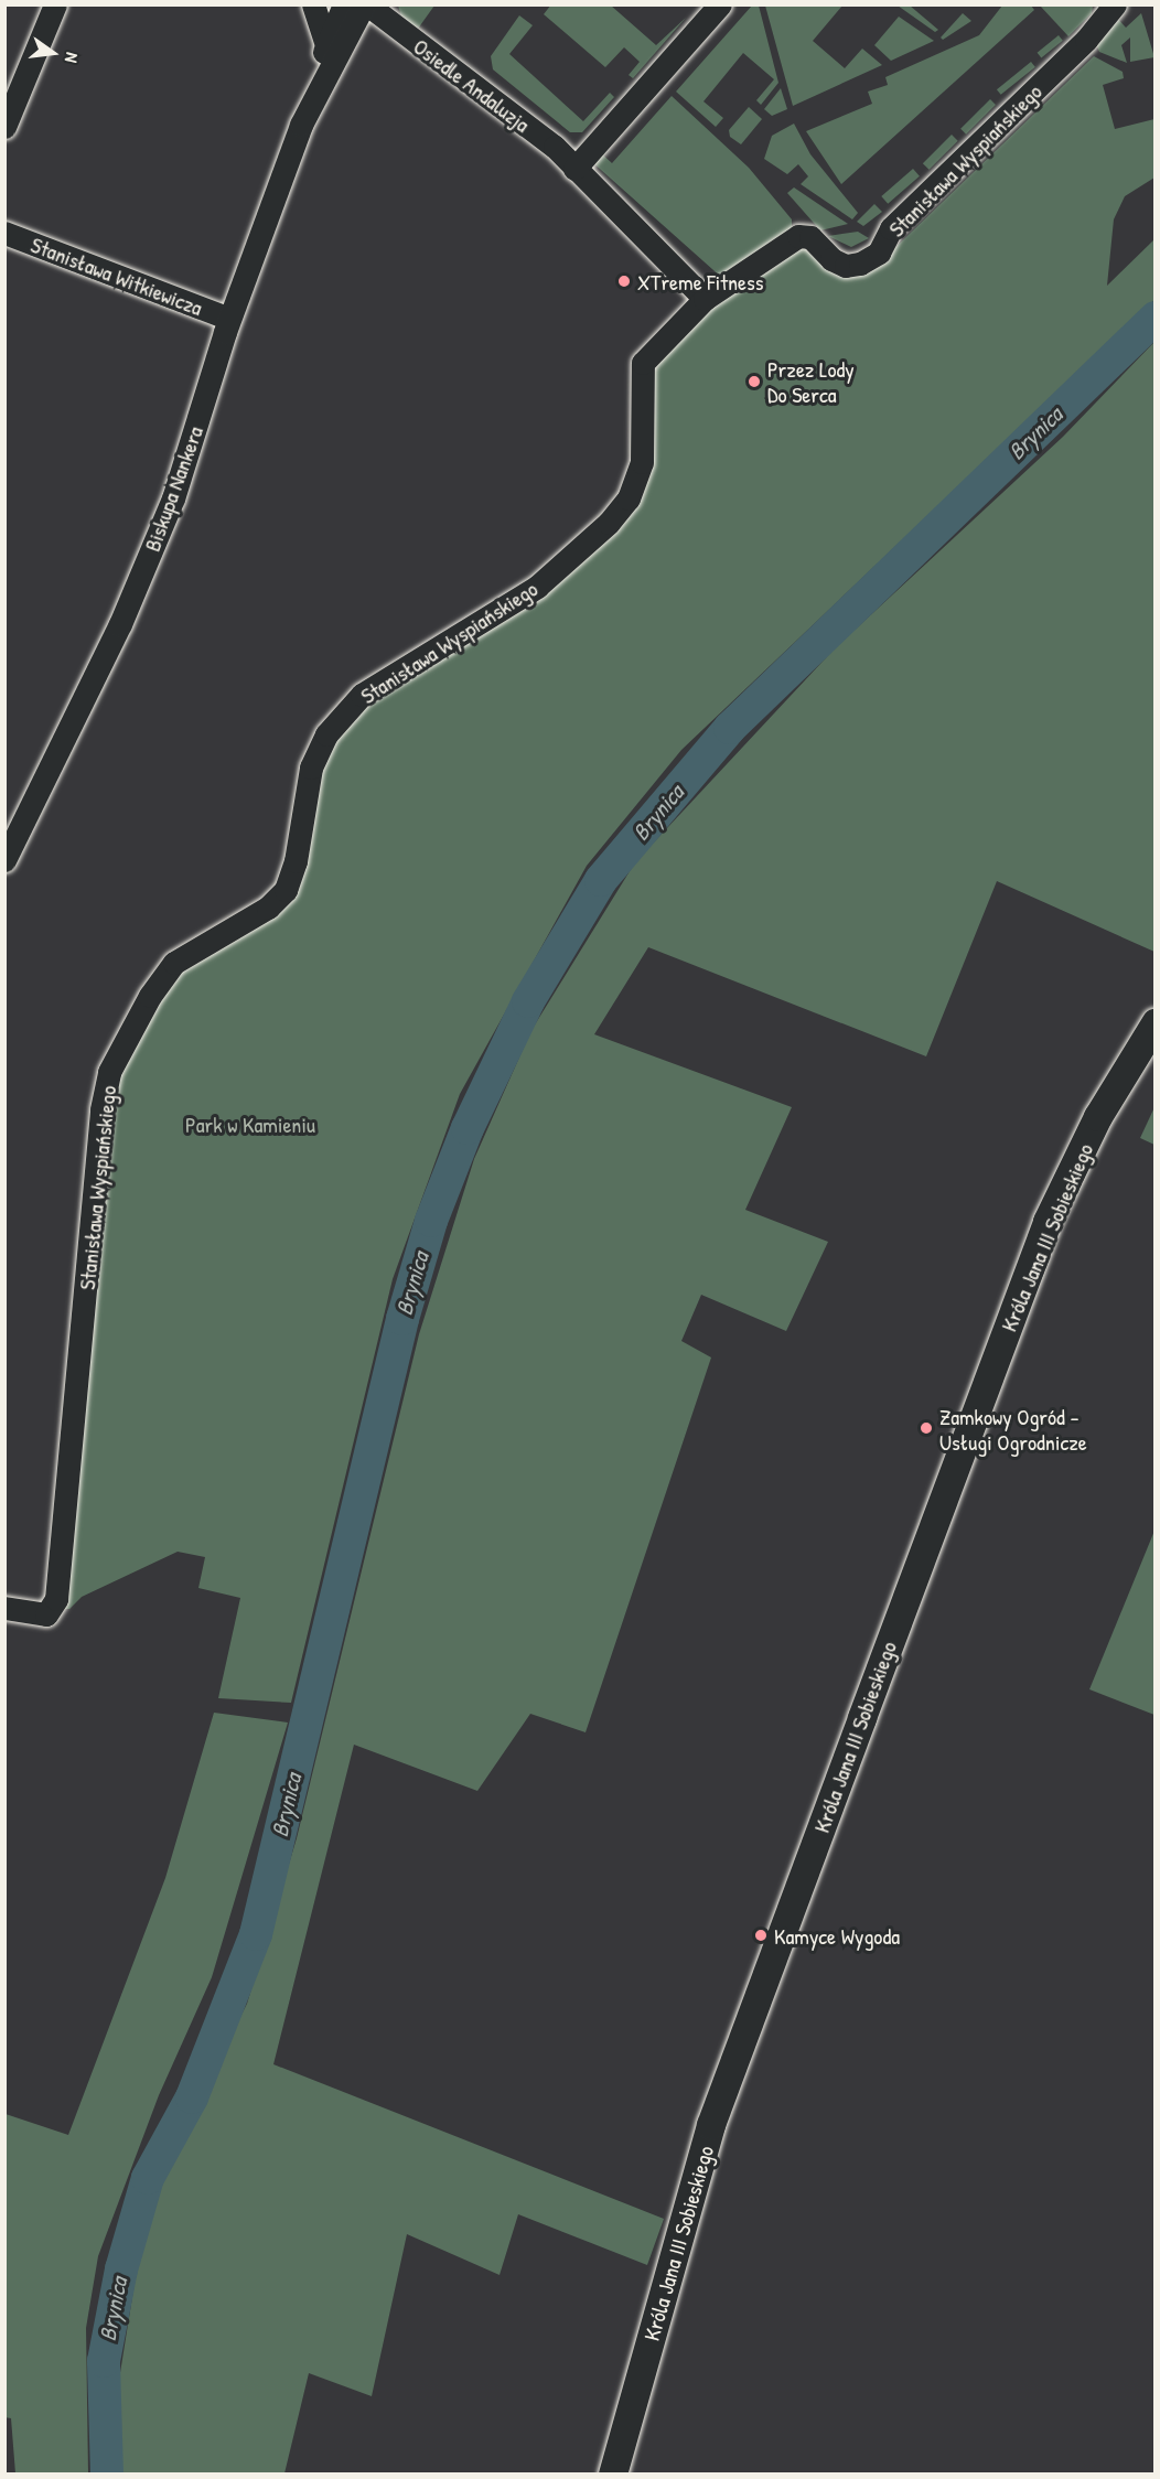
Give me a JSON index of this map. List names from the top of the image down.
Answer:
{
  "streets": {
    "street": [
      "Osiedle Andaluzja",
      "Stanisława Wyspiańskiego",
      "Stanisława Witkiewicza",
      "Biskupa Nankera",
      "Króla Jana III Sobieskiego"
    ]
  },
  "crossings": [
    ["Osiedle Andaluzja", "Stanisława Wyspiańskiego"],
    ["Osiedle Andaluzja", "Biskupa Nankera"],
    ["Stanisława Witkiewicza", "Biskupa Nankera"]
  ],
  "water": ["Brynica"],
  "parks": ["Park w Kamieniu"],
  "places": [
    "XTreme Fitness",
    "Przez Lody Do Serca",
    "Zamkowy Ogród - Usługi Ogrodnicze",
    "Kamyce Wygoda"
  ],
  "north": "right"
}
